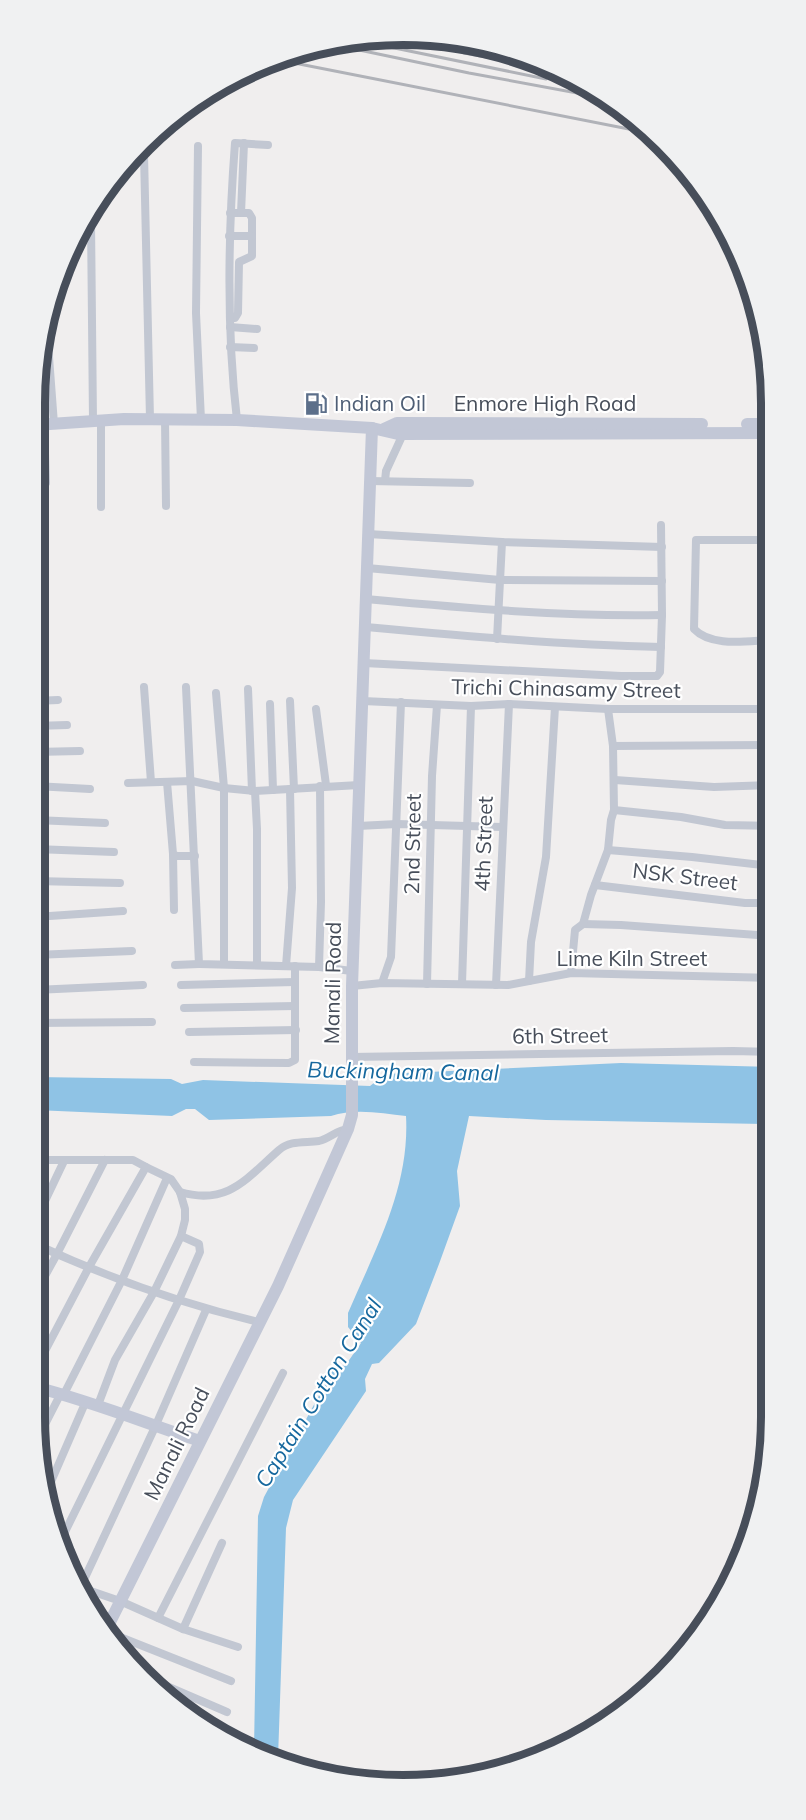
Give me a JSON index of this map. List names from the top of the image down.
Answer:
{
  "streets": {
    "main road": ["Enmore High Road", "Manali Road"],
    "street": [
      "Trichi Chinasamy Street",
      "2nd Street",
      "4th Street",
      "NSK Street",
      "Lime Kiln Street",
      "6th Street"
    ]
  },
  "crossings": [
    ["Enmore High Road", "Manali Road"],
    ["Trichi Chinasamy Street", "2nd Street"],
    ["Trichi Chinasamy Street", "4th Street"],
    ["Trichi Chinasamy Street", "Manali Road"],
    ["2nd Street", "Lime Kiln Street"],
    ["4th Street", "Lime Kiln Street"],
    ["Lime Kiln Street", "Manali Road"],
    ["Manali Road", "6th Street"]
  ],
  "water": ["Buckingham Canal", "Captain Cotton Canal"],
  "places": {
    "fuel station": ["Indian Oil"]
  }
}
